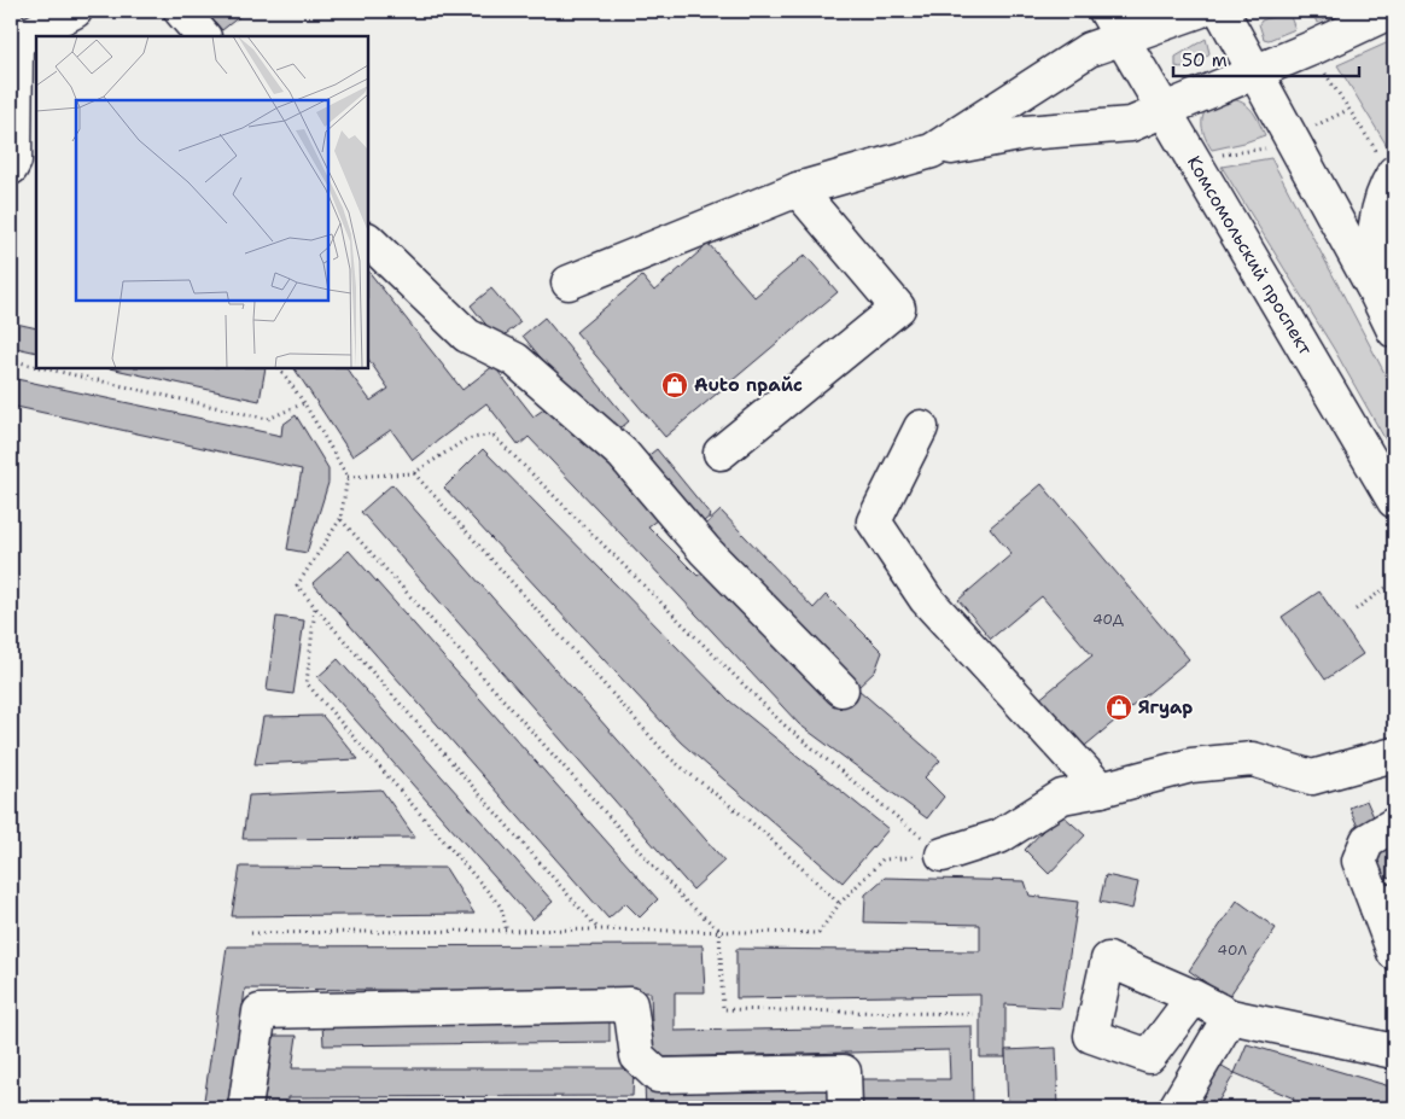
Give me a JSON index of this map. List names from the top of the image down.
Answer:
{
  "streets": {
    "main road": ["Комсомольский проспект"]
  },
  "places": {
    "shop": ["Auto прайс", "Ягуар"]
  },
  "house_numbers": ["40Д", "40Л"],
  "scale_bar": "50 m"
}
